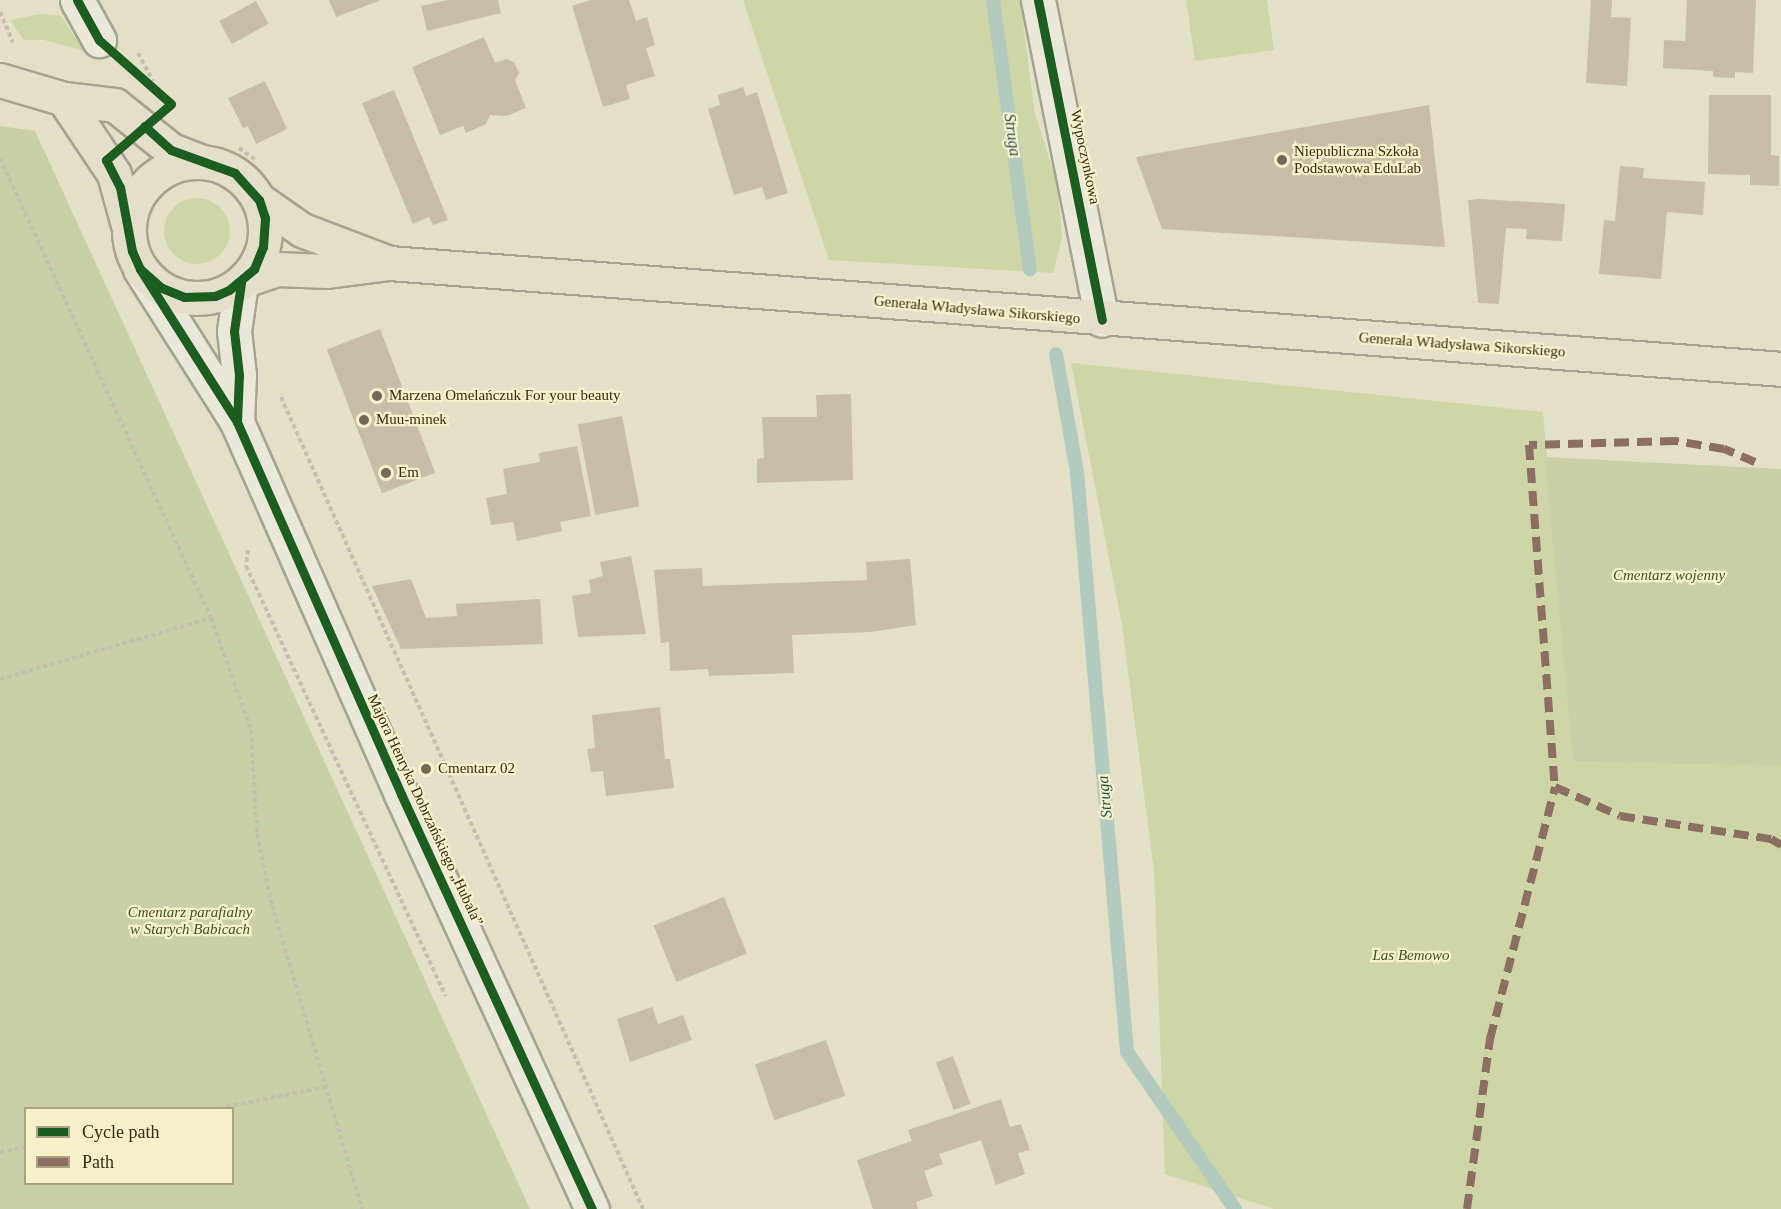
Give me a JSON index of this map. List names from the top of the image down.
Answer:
{
  "streets": {
    "main road": ["Generała Władysława Sikorskiego"],
    "street": ["Wypoczynkowa", "Majora Henryka Dobrzańskiego „Hubala”"]
  },
  "crossings": [
    ["Wypoczynkowa", "Generała Władysława Sikorskiego"],
    ["Generała Władysława Sikorskiego", "Majora Henryka Dobrzańskiego „Hubala”"]
  ],
  "water": ["Struga"],
  "parks": ["Cmentarz wojenny", "Cmentarz parafialny w Starych Babicach", "Las Bemowo"],
  "places": [
    "Niepubliczna Szkoła Podstawowa EduLab",
    "Marzena Omelańczuk For your beauty",
    "Muu-minek",
    "Em",
    "Cmentarz 02"
  ],
  "legend": ["Cycle path", "Path"]
}
